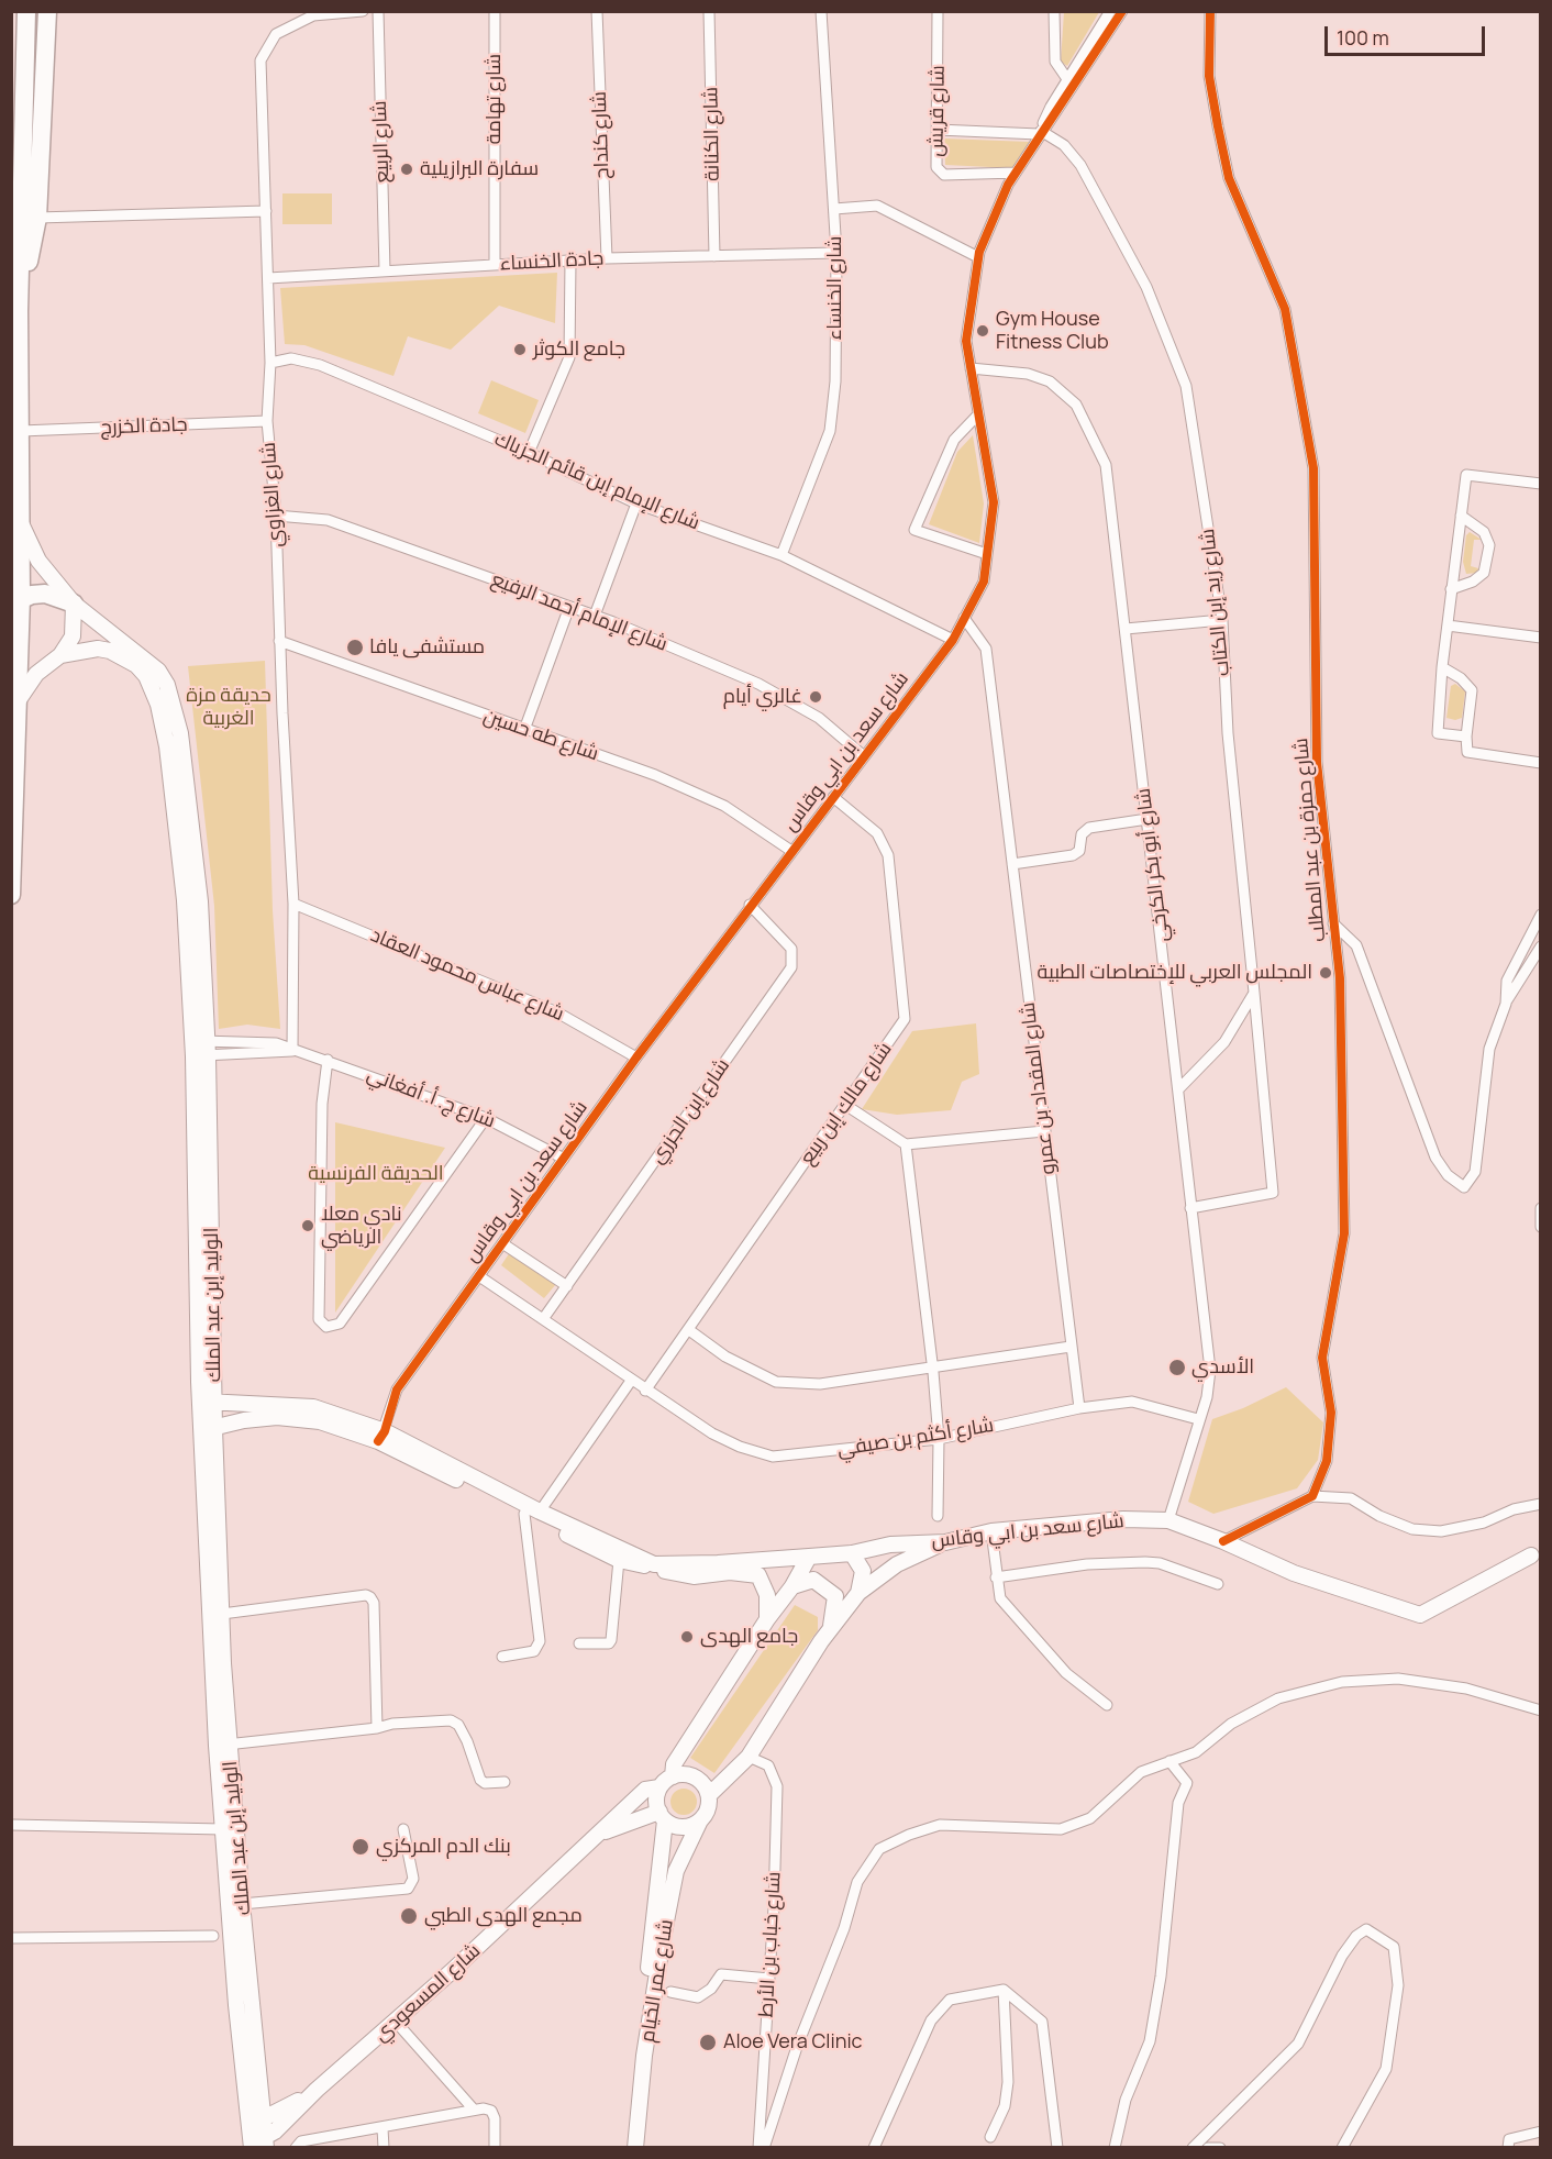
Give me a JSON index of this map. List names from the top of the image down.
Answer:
{
  "streets": {
    "street": [
      "شارع تهامة",
      "شارع قريش",
      "شارع الكنانة",
      "شارع كنداح",
      "شارع الربيع",
      "جادة الخنساء",
      "شارع الخنساء",
      "جادة الخزرج",
      "شارع الإمام إبن قائم الجزياك",
      "شارع الغزاوي",
      "شارع زيد إبن الكتاب",
      "شارع الإمام أحمد الرفيع",
      "شارع طه حسين",
      "شارع سعد بن ابي وقاس",
      "شارع حمزة بن عبد المطلب",
      "شارع أبو بكر الكرخي",
      "شارع عباس محمود العقاد",
      "شارع المقداد بن عمرو",
      "شارع ج. أ. أفغاني",
      "شارع مالك إبن ربيع",
      "شارع إبن الجزري",
      "الوليد إبن عبد الملك",
      "شارع أكثم بن صيفي",
      "شارع خباب بن الأرط",
      "شارع عمر الخيام",
      "شارع المسعودي"
    ]
  },
  "crossings": [
    ["شارع تهامة", "جادة الخنساء"],
    ["شارع قريش", "شارع سعد بن ابي وقاس"],
    ["شارع الكنانة", "جادة الخنساء"],
    ["شارع كنداح", "جادة الخنساء"],
    ["شارع الربيع", "جادة الخنساء"],
    ["جادة الخنساء", "شارع الخنساء"],
    ["جادة الخنساء", "شارع الغزاوي"],
    ["شارع الخنساء", "شارع الإمام إبن قائم الجزياك"],
    ["جادة الخزرج", "شارع الغزاوي"],
    ["شارع الإمام إبن قائم الجزياك", "شارع الغزاوي"],
    ["شارع الإمام إبن قائم الجزياك", "شارع سعد بن ابي وقاس"],
    ["شارع الغزاوي", "شارع الإمام أحمد الرفيع"],
    ["شارع الغزاوي", "شارع طه حسين"],
    ["شارع الغزاوي", "شارع عباس محمود العقاد"],
    ["شارع الغزاوي", "شارع ج. أ. أفغاني"],
    ["شارع زيد إبن الكتاب", "شارع سعد بن ابي وقاس"],
    ["شارع زيد إبن الكتاب", "شارع أبو بكر الكرخي"],
    ["شارع الإمام أحمد الرفيع", "شارع سعد بن ابي وقاس"],
    ["شارع طه حسين", "شارع سعد بن ابي وقاس"],
    ["شارع سعد بن ابي وقاس", "شارع أبو بكر الكرخي"],
    ["شارع سعد بن ابي وقاس", "شارع عباس محمود العقاد"],
    ["شارع سعد بن ابي وقاس", "شارع المقداد بن عمرو"],
    ["شارع سعد بن ابي وقاس", "شارع ج. أ. أفغاني"],
    ["شارع سعد بن ابي وقاس", "شارع مالك إبن ربيع"],
    ["شارع سعد بن ابي وقاس", "شارع إبن الجزري"],
    ["شارع سعد بن ابي وقاس", "الوليد إبن عبد الملك"],
    ["شارع سعد بن ابي وقاس", "شارع أكثم بن صيفي"],
    ["شارع أبو بكر الكرخي", "شارع أكثم بن صيفي"],
    ["شارع المقداد بن عمرو", "شارع أكثم بن صيفي"],
    ["شارع ج. أ. أفغاني", "الوليد إبن عبد الملك"],
    ["شارع مالك إبن ربيع", "شارع أكثم بن صيفي"],
    ["شارع إبن الجزري", "شارع أكثم بن صيفي"],
    ["الوليد إبن عبد الملك", "شارع المسعودي"],
    ["شارع عمر الخيام", "شارع المسعودي"]
  ],
  "parks": ["حديقة مزة الغربية", "الحديقة الفرنسية"],
  "places": [
    "سفارة البرازيلية",
    "Gym House Fitness Club",
    "جامع الكوثر",
    "مستشفى يافا",
    "غالري أيام",
    "المجلس العربي للإختصاصات الطبية",
    "نادي معلا الرياضي",
    "الأسدي",
    "جامع الهدى",
    "بنك الدم المركزي",
    "مجمع الهدى الطبي",
    "Aloe Vera Clinic"
  ],
  "scale_bar": "100 m"
}
